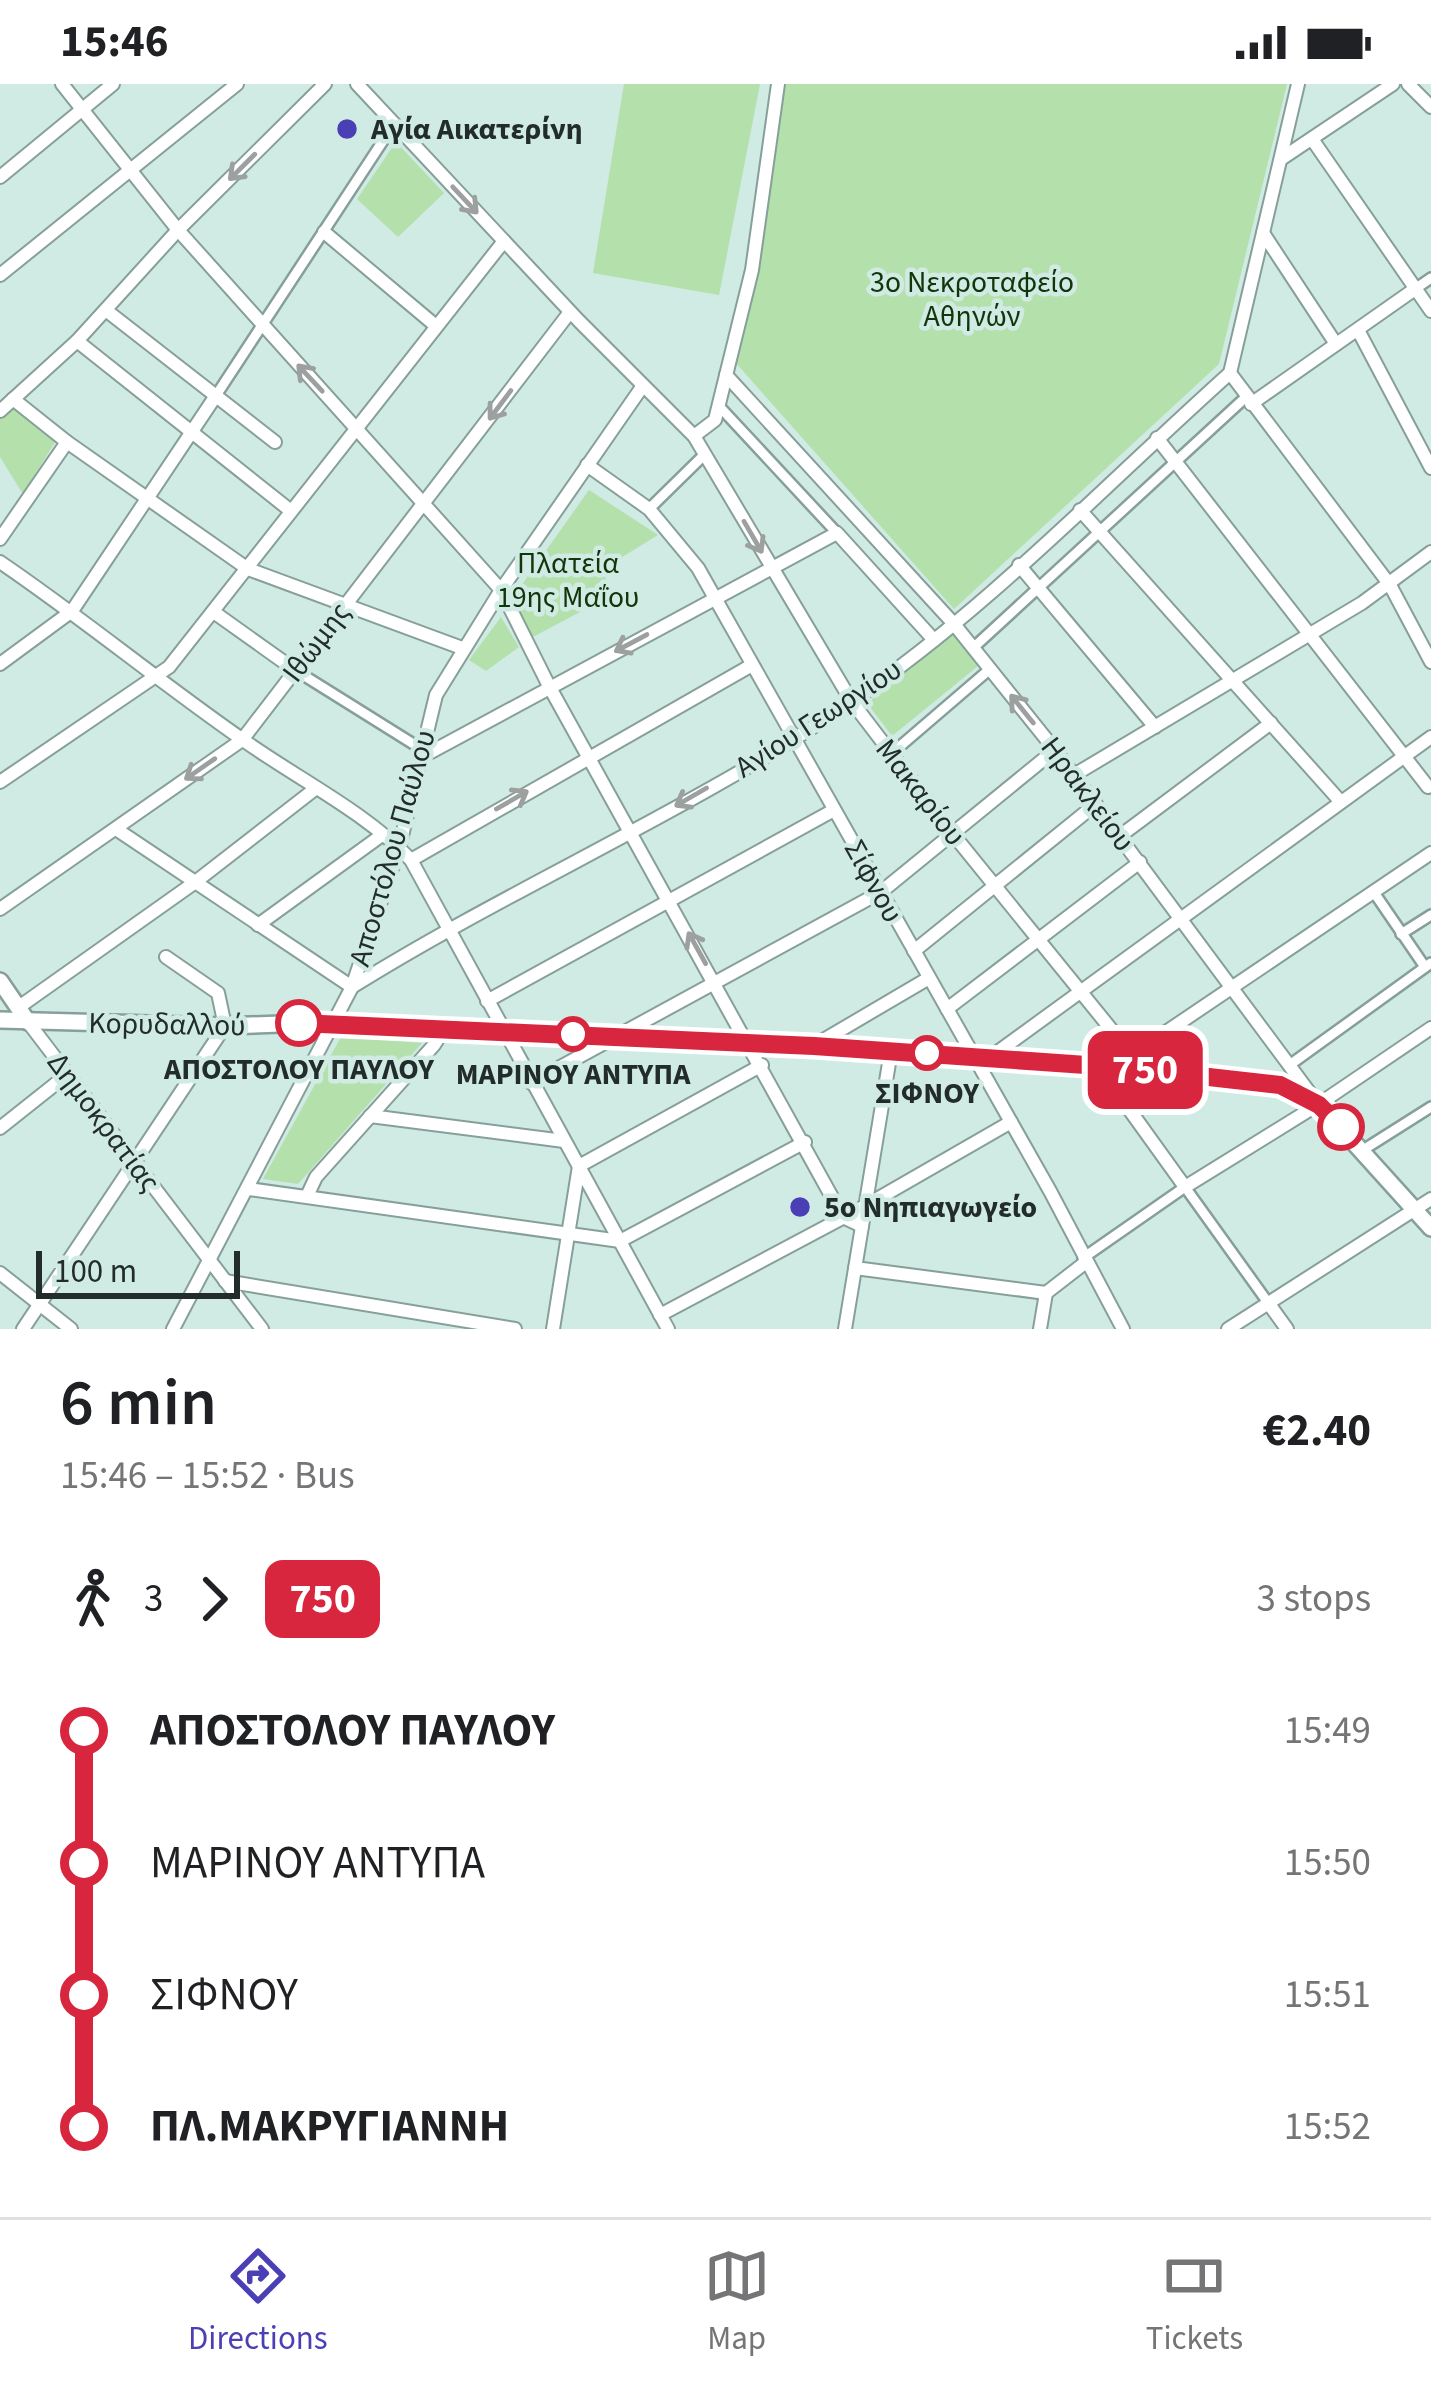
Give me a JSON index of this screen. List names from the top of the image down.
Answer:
{
  "streets": {
    "street": [
      "Ιθώμης",
      "Αγίου Γεωργίου",
      "Μακαρίου",
      "Ηρακλείου",
      "Αποστόλου Παύλου",
      "Σίφνου",
      "Κορυδαλλού",
      "Δημοκρατίας"
    ]
  },
  "crossings": [
    ["Ιθώμης", "Μακαρίου"],
    ["Αγίου Γεωργίου", "Μακαρίου"],
    ["Αγίου Γεωργίου", "Ηρακλείου"],
    ["Αγίου Γεωργίου", "Αποστόλου Παύλου"],
    ["Αγίου Γεωργίου", "Σίφνου"],
    ["Μακαρίου", "Αποστόλου Παύλου"],
    ["Μακαρίου", "Κορυδαλλού"],
    ["Ηρακλείου", "Κορυδαλλού"],
    ["Αποστόλου Παύλου", "Σίφνου"],
    ["Αποστόλου Παύλου", "Κορυδαλλού"],
    ["Αποστόλου Παύλου", "Δημοκρατίας"],
    ["Σίφνου", "Κορυδαλλού"],
    ["Κορυδαλλού", "Δημοκρατίας"]
  ],
  "parks": ["3ο Νεκροταφείο Αθηνών", "Πλατεία 19ης Μαΐου"],
  "places": [
    "Αγία Αικατερίνη",
    "ΑΠΟΣΤΟΛΟΥ ΠΑΥΛΟΥ",
    "ΜΑΡΙΝΟΥ ΑΝΤΥΠΑ",
    "ΣΙΦΝΟΥ",
    "5ο Νηπιαγωγείο"
  ],
  "lines": ["bus line 750"],
  "scale_bar": "100 m",
  "page": {
    "status": "15:46",
    "on_map": "750",
    "scale": "100 m",
    "heading": ["6 min", "15:46 – 15:52 · Bus", "€2.40"],
    "legs": ["3", "750", "3 stops"],
    "list": [
      {
        "name": "ΑΠΟΣΤΟΛΟΥ ΠΑΥΛΟΥ",
        "value": "15:49"
      },
      {
        "name": "ΜΑΡΙΝΟΥ ΑΝΤΥΠΑ",
        "value": "15:50"
      },
      {
        "name": "ΣΙΦΝΟΥ",
        "value": "15:51"
      },
      {
        "name": "ΠΛ.ΜΑΚΡΥΓΙΑΝΝΗ",
        "value": "15:52"
      }
    ],
    "tabs": ["Directions", "Map", "Tickets"]
  }
}
